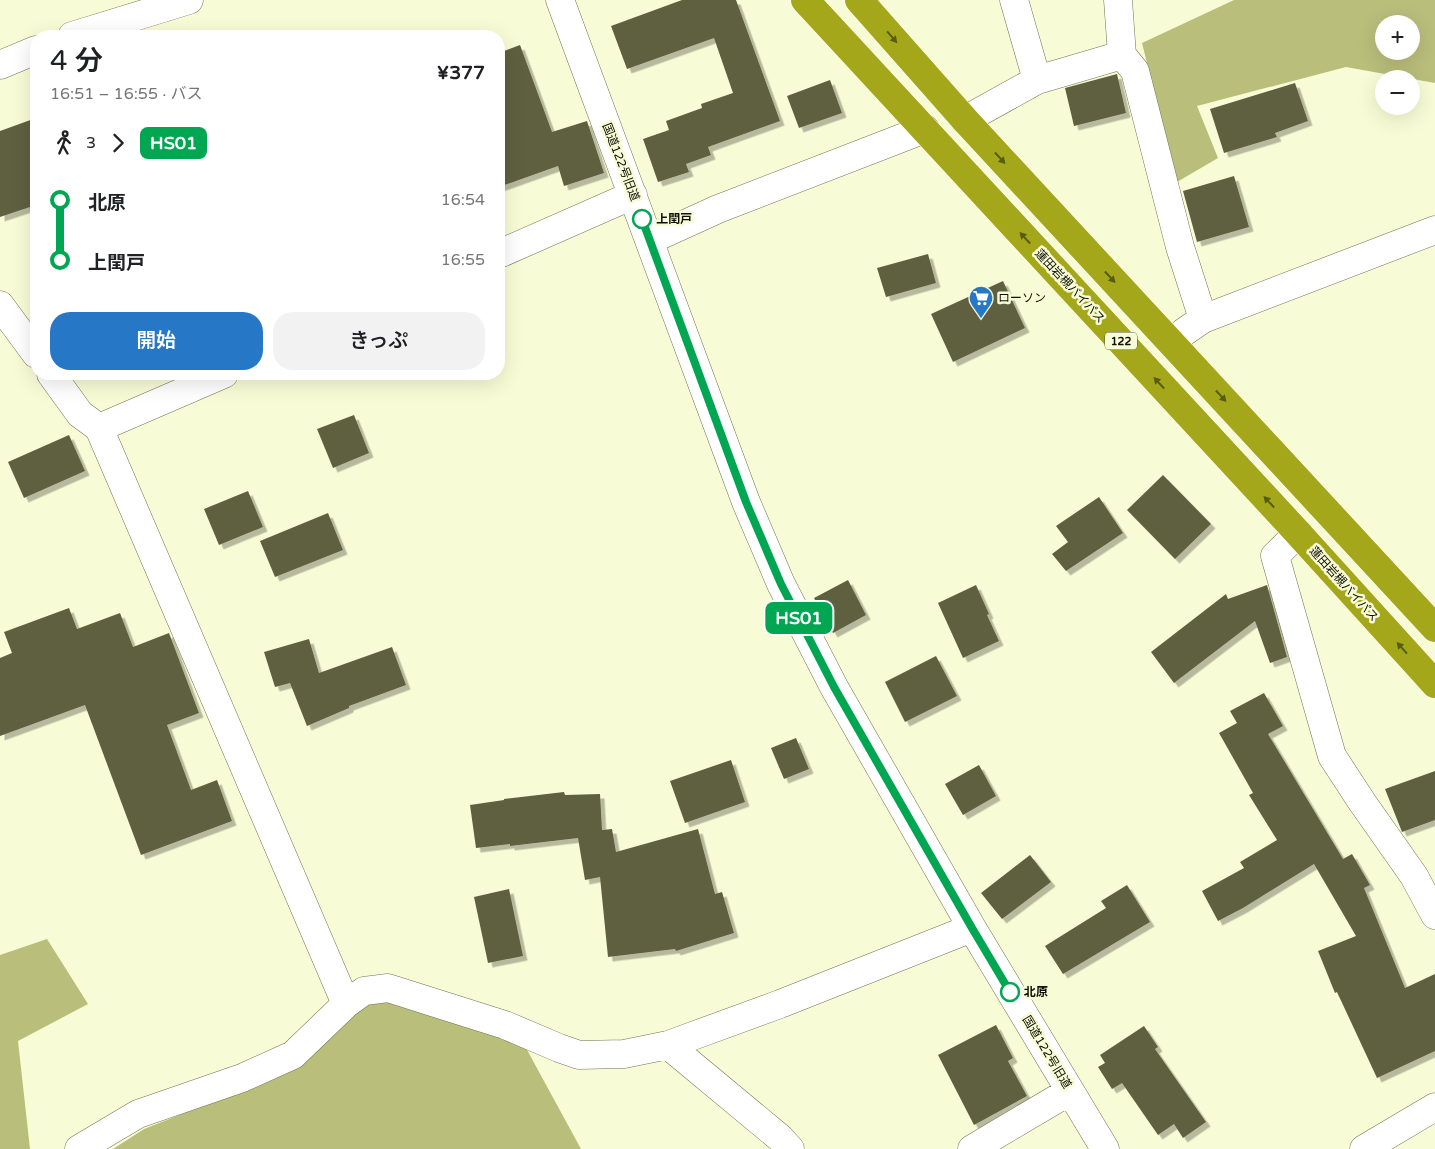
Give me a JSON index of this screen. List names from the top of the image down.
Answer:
{
  "streets": {
    "highway": ["蓮田岩槻バイパス", "122"],
    "street": ["国道122号旧道"]
  },
  "places": {
    "other": ["上閏戸", "北原"],
    "supermarket": ["ローソン"]
  },
  "lines": ["bus line HS01"],
  "page": {
    "on_map": "HS01",
    "map_buttons": ["+", "−"],
    "heading": ["4 分", "16:51 – 16:55 · バス", "¥377"],
    "legs": ["3", "HS01"],
    "list": [
      {
        "name": "北原",
        "value": "16:54"
      },
      {
        "name": "上閏戸",
        "value": "16:55"
      }
    ],
    "buttons": ["開始", "きっぷ"]
  }
}
